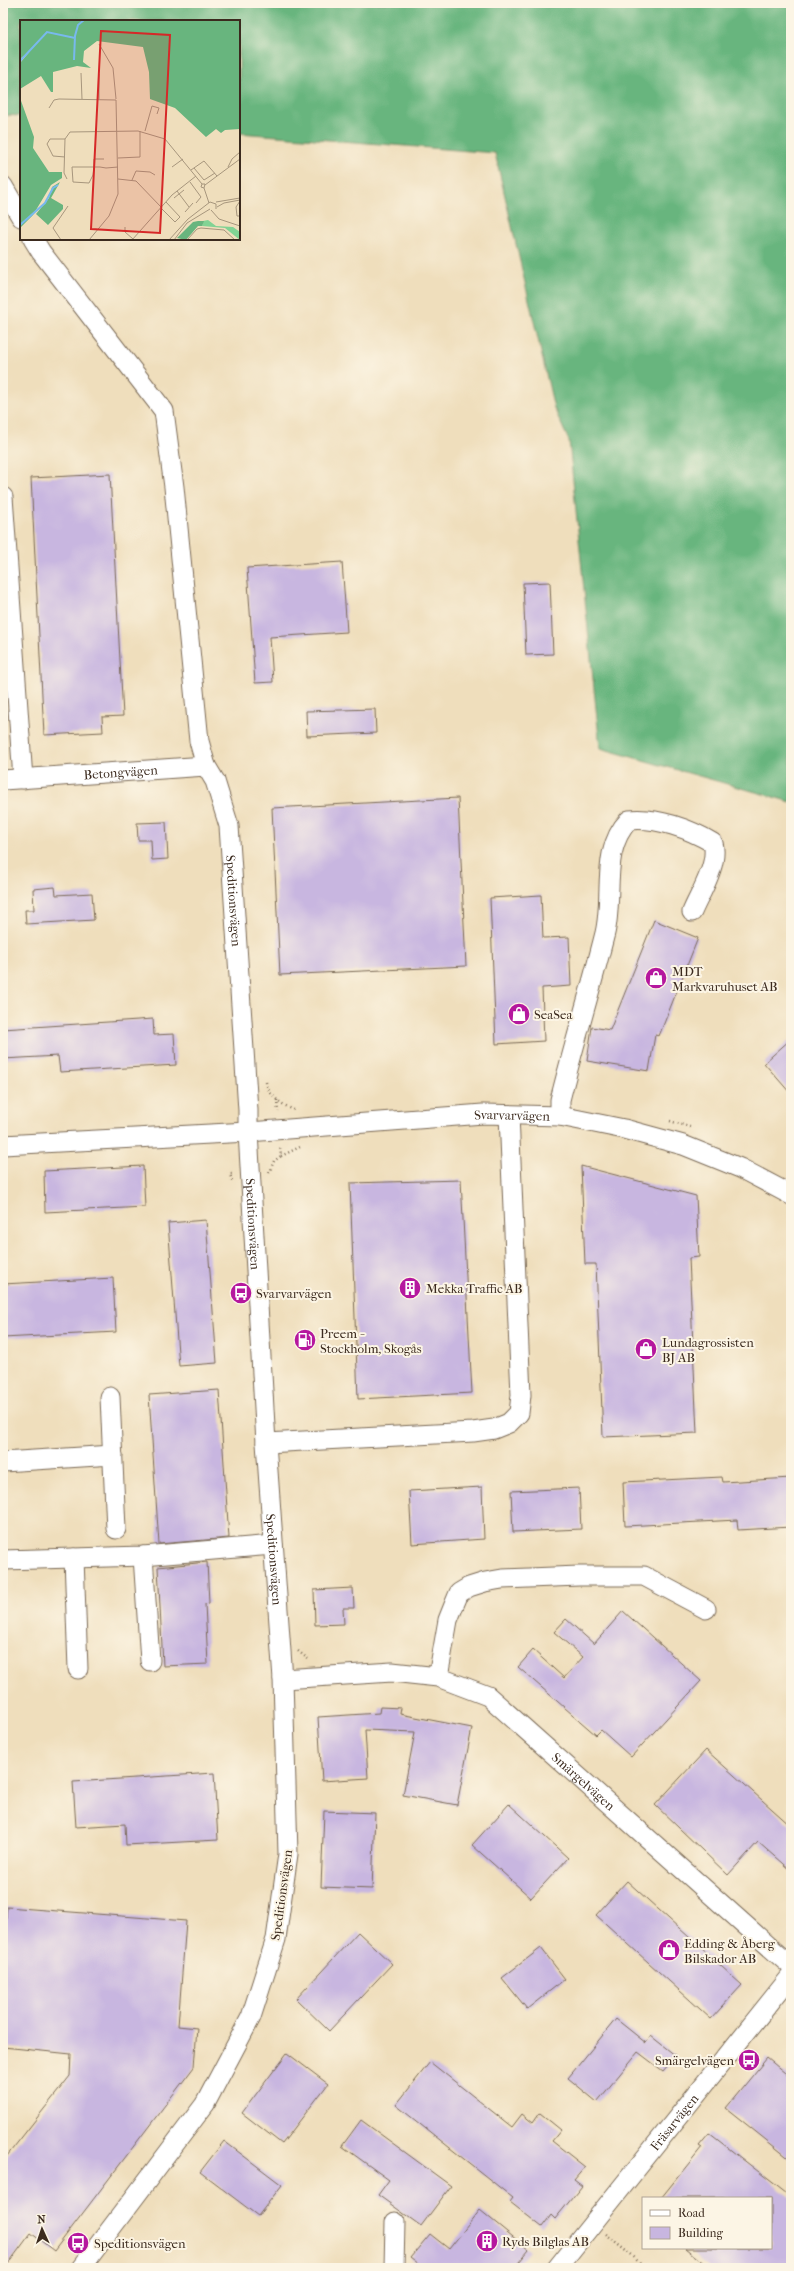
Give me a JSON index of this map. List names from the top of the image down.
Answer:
{
  "streets": {
    "street": [
      "Betongvägen",
      "Speditionsvägen",
      "Svarvarvägen",
      "Smärgelvägen",
      "Fräsarvägen"
    ]
  },
  "crossings": [
    ["Betongvägen", "Speditionsvägen"],
    ["Speditionsvägen", "Svarvarvägen"],
    ["Speditionsvägen", "Smärgelvägen"],
    ["Smärgelvägen", "Fräsarvägen"]
  ],
  "places": {
    "shop": [
      "MDT Markvaruhuset AB",
      "SeaSea",
      "Lundagrossisten BJ AB",
      "Edding & Åberg Bilskador AB"
    ],
    "building": ["Mekka Traffic AB", "Ryds Bilglas AB"],
    "bus stop": ["Svarvarvägen", "Smärgelvägen", "Speditionsvägen"],
    "fuel station": ["Preem - Stockholm, Skogås"]
  },
  "legend": ["Road", "Building"],
  "north": "top"
}
